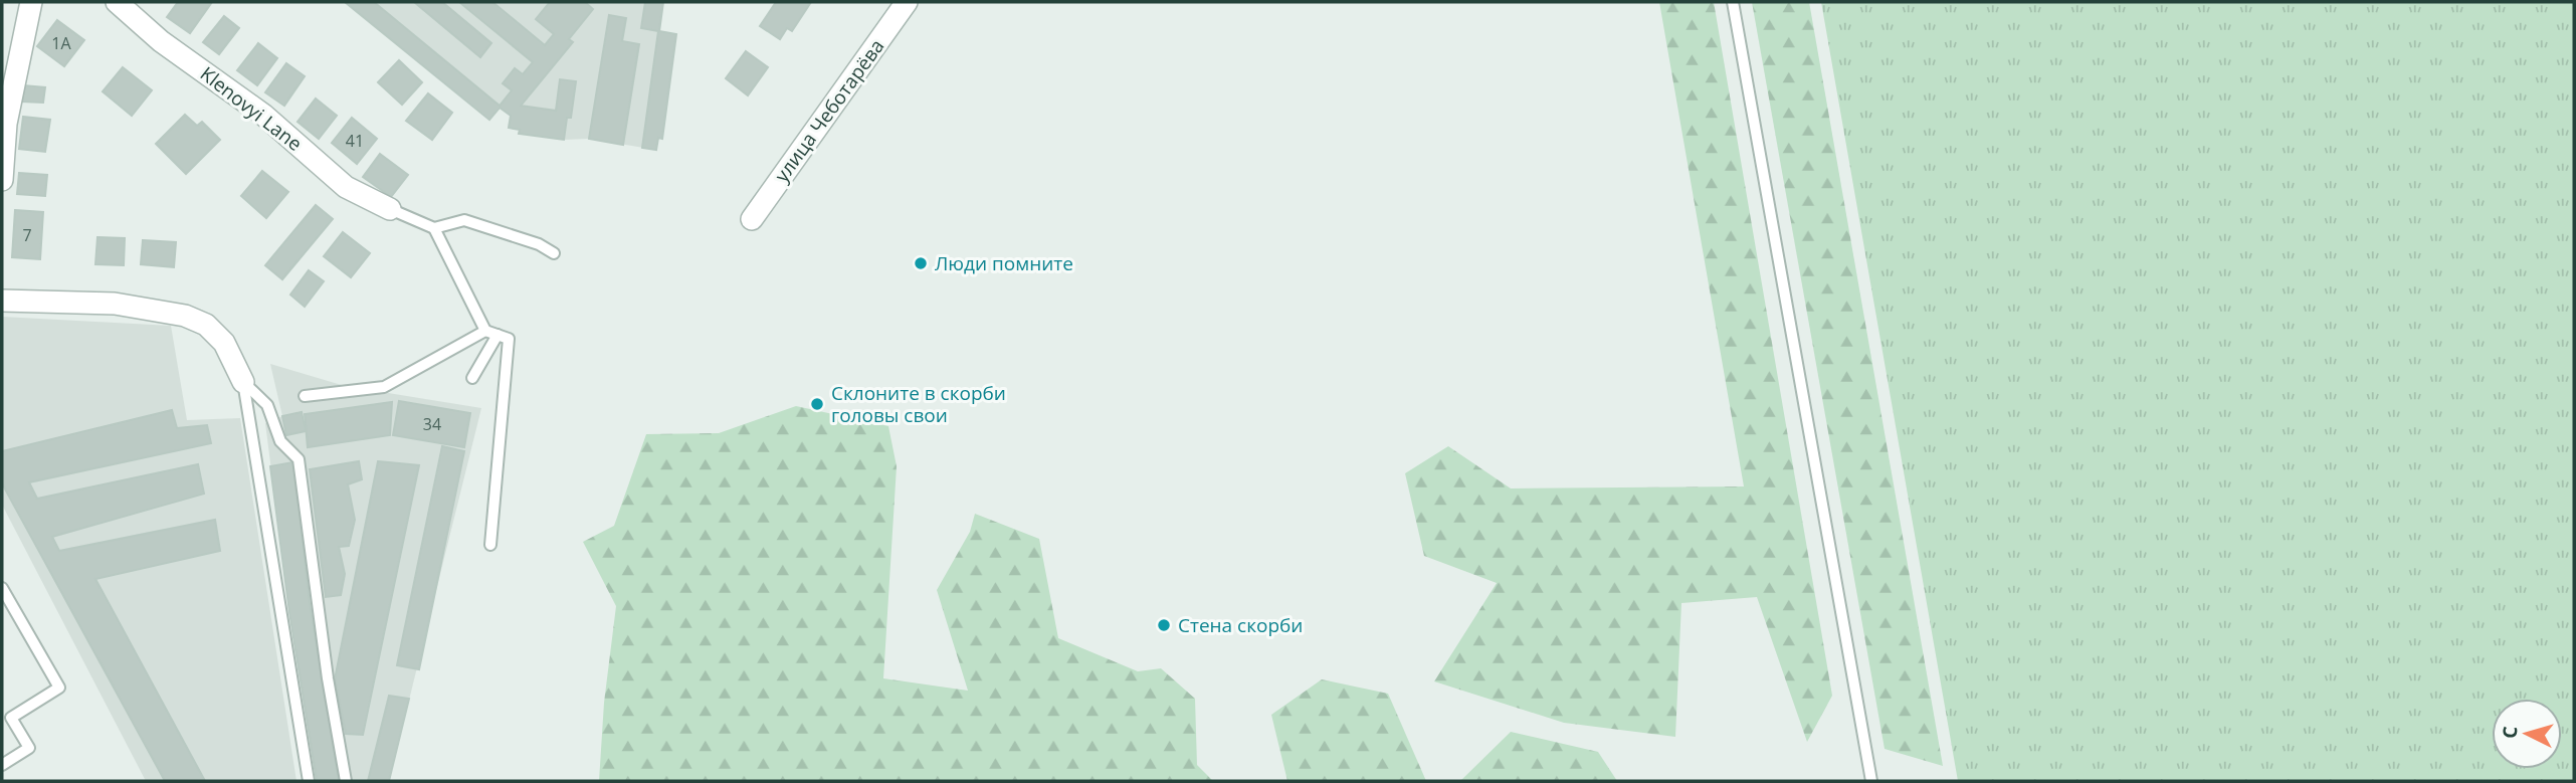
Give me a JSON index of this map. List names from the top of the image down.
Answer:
{
  "streets": {
    "street": ["Klenovyi Lane", "улица Чеботарёва"]
  },
  "places": ["Люди помните", "Склоните в скорби головы свои", "Стена скорби"],
  "house_numbers": [
    "1А",
    "41",
    "7",
    "34"
  ],
  "north": "left"
}
